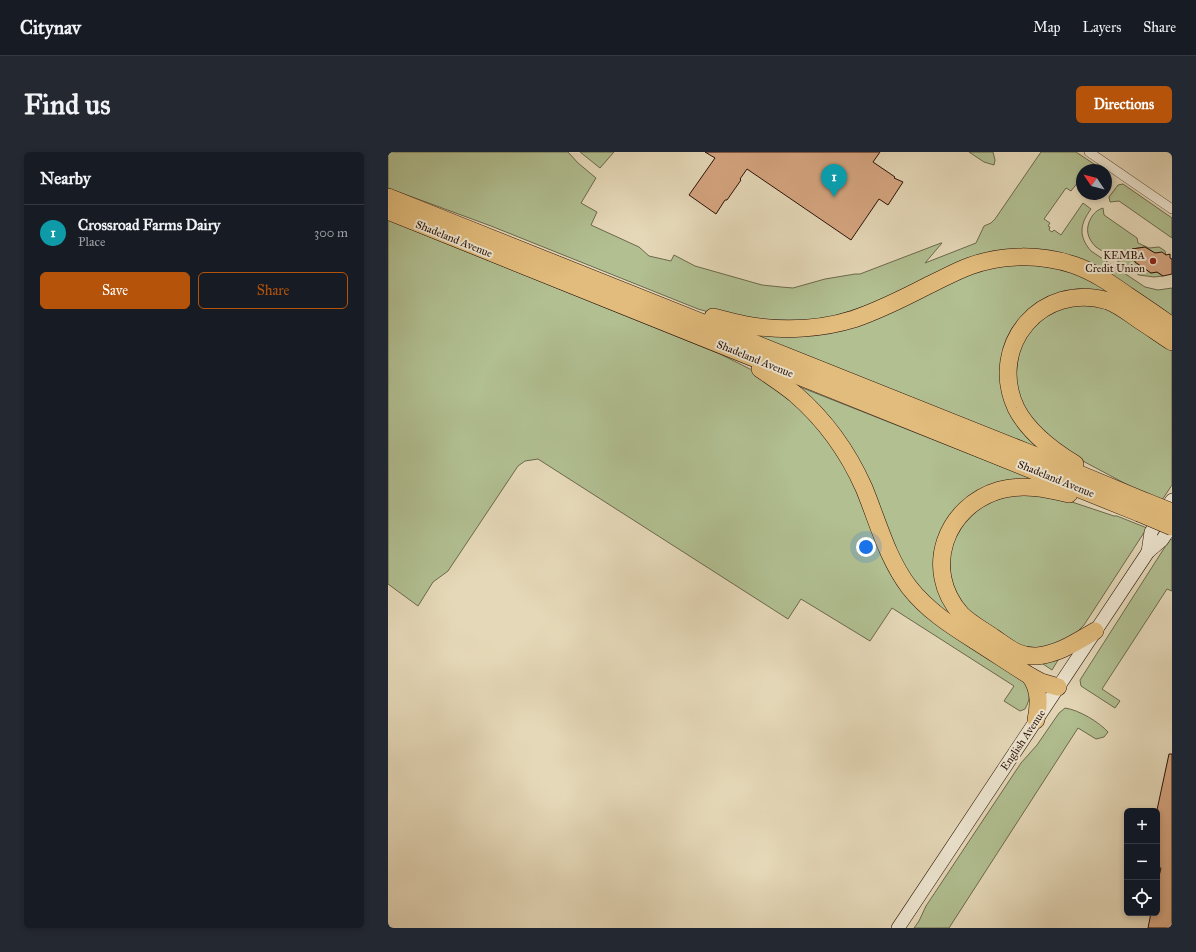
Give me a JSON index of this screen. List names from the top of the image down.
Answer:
{
  "streets": {
    "highway": ["Shadeland Avenue"],
    "street": ["English Avenue"]
  },
  "places": ["KEMBA Credit Union"],
  "north": "top left",
  "page": {
    "header": "Citynav",
    "nav": ["Map", "Layers", "Share"],
    "buttons": [
      "Directions",
      ["Save", "Share"]
    ],
    "title": "Find us",
    "heading": "Nearby",
    "pins": "1",
    "list": [
      {
        "mark": "1",
        "name": "Crossroad Farms Dairy",
        "note": "Place",
        "value": "300 m"
      }
    ],
    "map_buttons": ["+", "−"]
  }
}
